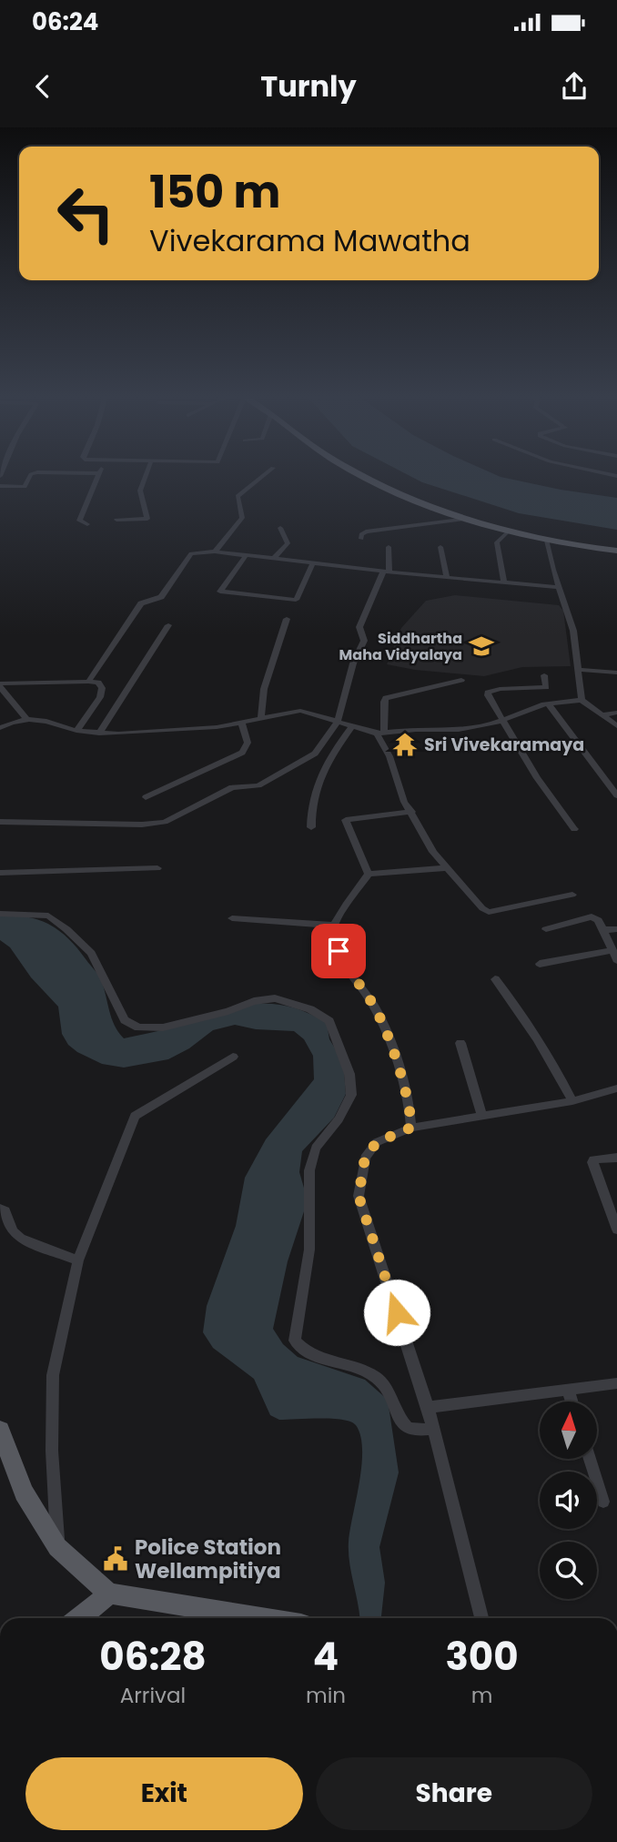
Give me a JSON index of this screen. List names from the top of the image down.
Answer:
{
  "places": {
    "school or university": ["Siddhartha Maha Vidyalaya"],
    "temple": ["Sri Vivekaramaya"],
    "public building": ["Police Station Wellampitiya"]
  },
  "north": "top",
  "page": {
    "status": "06:24",
    "header": "Turnly",
    "turn": ["150 m", "Vivekarama Mawatha"],
    "eta": [
      "06:28",
      "Arrival",
      "4",
      "min",
      "300",
      "m"
    ],
    "buttons": ["Exit", "Share"]
  }
}
